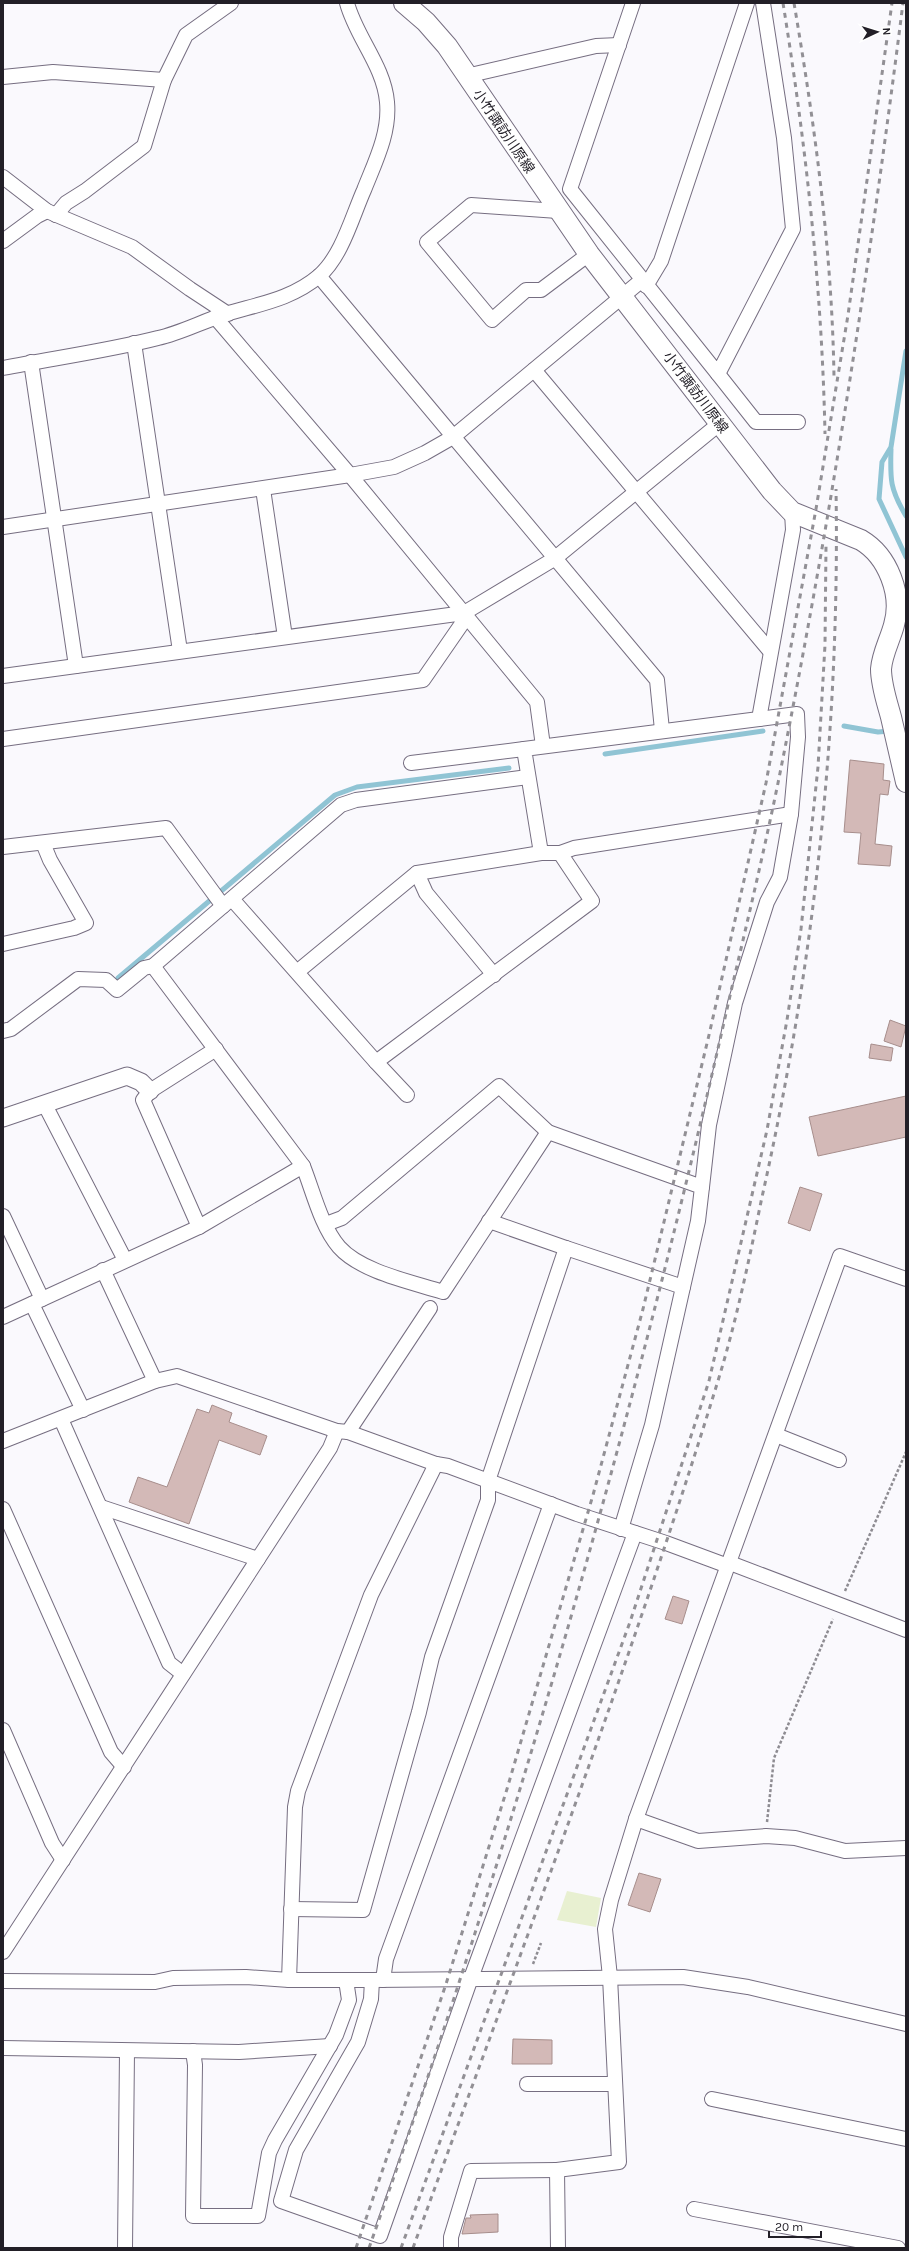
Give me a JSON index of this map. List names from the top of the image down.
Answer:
{
  "streets": {
    "main road": ["小竹諏訪川原線"]
  },
  "scale_bar": "20 m",
  "north": "right"
}
